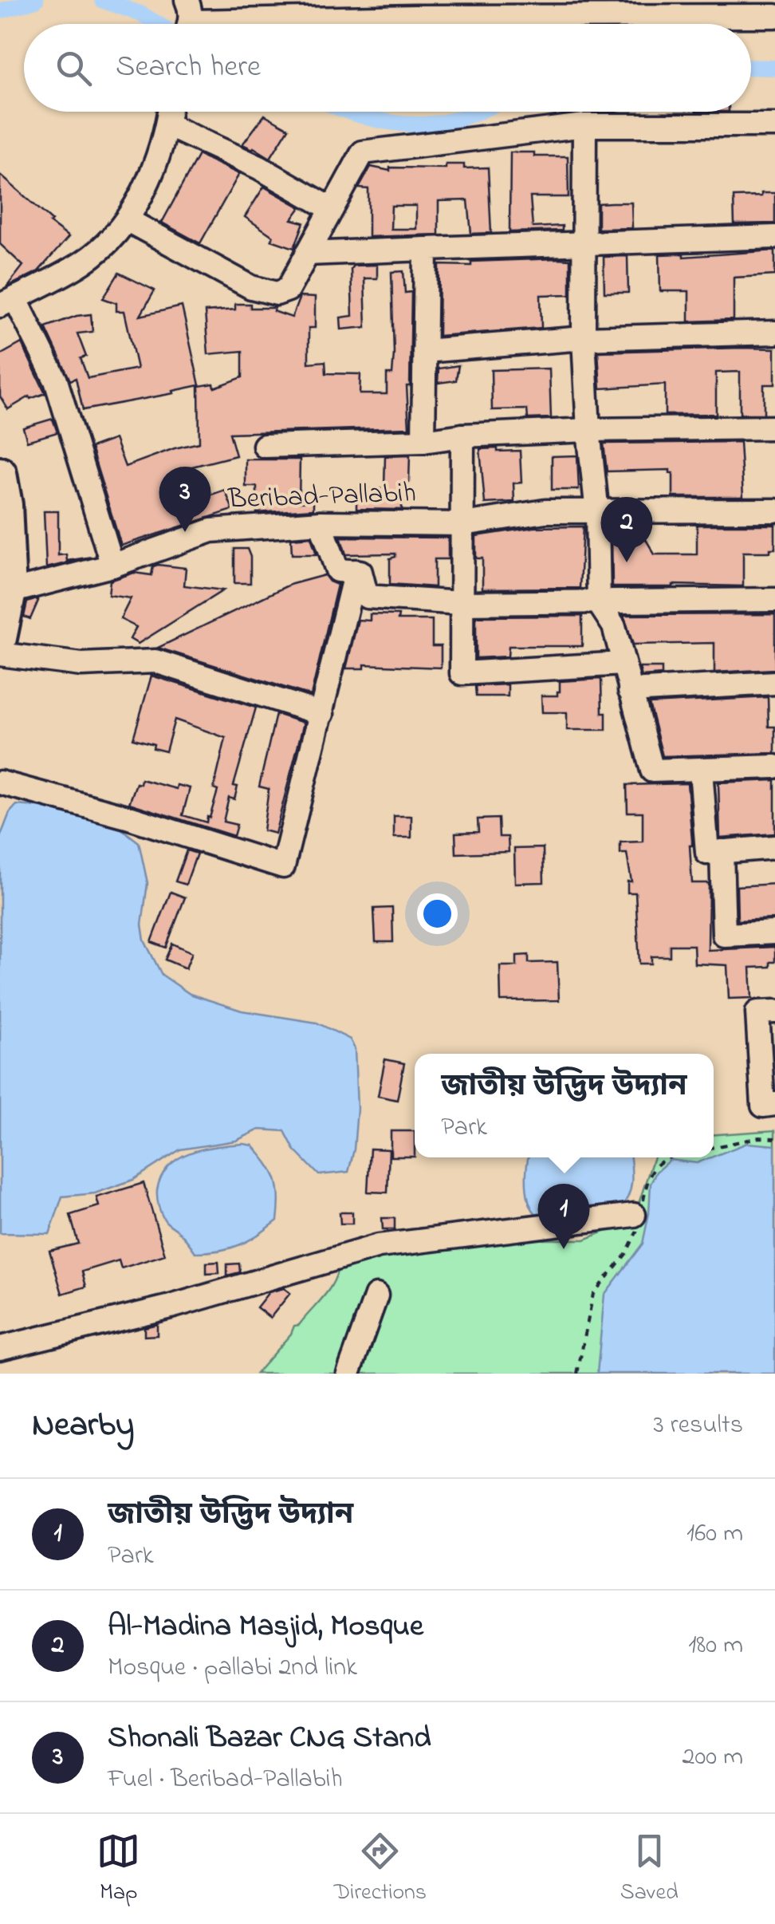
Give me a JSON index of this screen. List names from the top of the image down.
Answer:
{
  "streets": {
    "street": ["Beribad-Pallabih"]
  },
  "page": {
    "search": "Search here",
    "pins": ["3", "2", "1"],
    "popup": ["জাতীয় উদ্ভিদ উদ্যান", "Park"],
    "heading": ["Nearby", "3 results"],
    "list": [
      {
        "mark": "1",
        "name": "জাতীয় উদ্ভিদ উদ্যান",
        "note": "Park",
        "value": "160 m"
      },
      {
        "mark": "2",
        "name": "Al-Madina Masjid, Mosque",
        "note": "Mosque · pallabi 2nd link",
        "value": "180 m"
      },
      {
        "mark": "3",
        "name": "Shonali Bazar CNG Stand",
        "note": "Fuel · Beribad-Pallabih",
        "value": "200 m"
      }
    ],
    "nav": ["Map", "Directions", "Saved"]
  }
}
